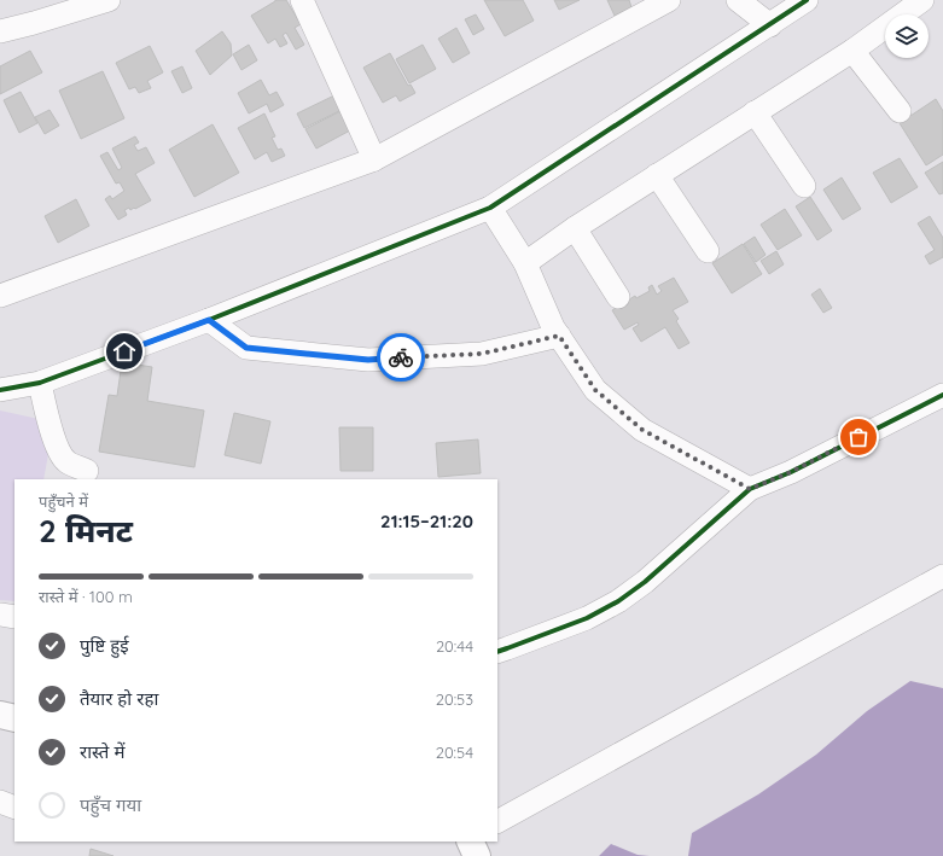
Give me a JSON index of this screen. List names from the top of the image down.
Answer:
{
  "page": {
    "heading": ["2 मिनट", "पहुँचने में", "21:15–21:20"],
    "bar": "रास्ते में · 100 m",
    "list": [
      ["पुष्टि हुई", "20:44"],
      ["तैयार हो रहा", "20:53"],
      ["रास्ते में", "20:54"],
      "पहुँच गया"
    ]
  }
}
